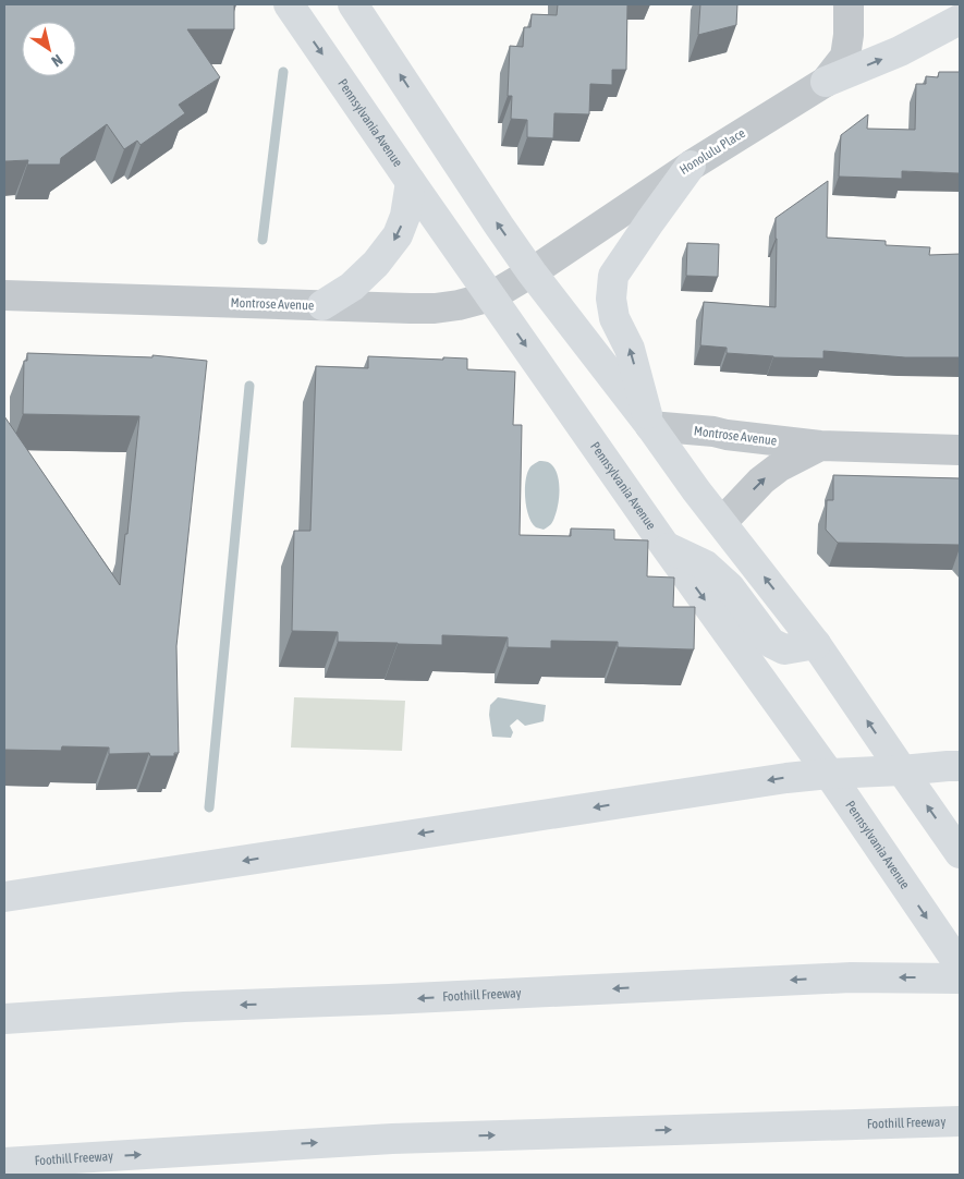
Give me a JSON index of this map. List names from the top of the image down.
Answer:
{
  "streets": {
    "main road": ["Pennsylvania Avenue", "Foothill Freeway"],
    "street": ["Honolulu Place", "Montrose Avenue"]
  },
  "crossings": [
    ["Pennsylvania Avenue", "Montrose Avenue"],
    ["Honolulu Place", "Montrose Avenue"]
  ],
  "north": "bottom right"
}
